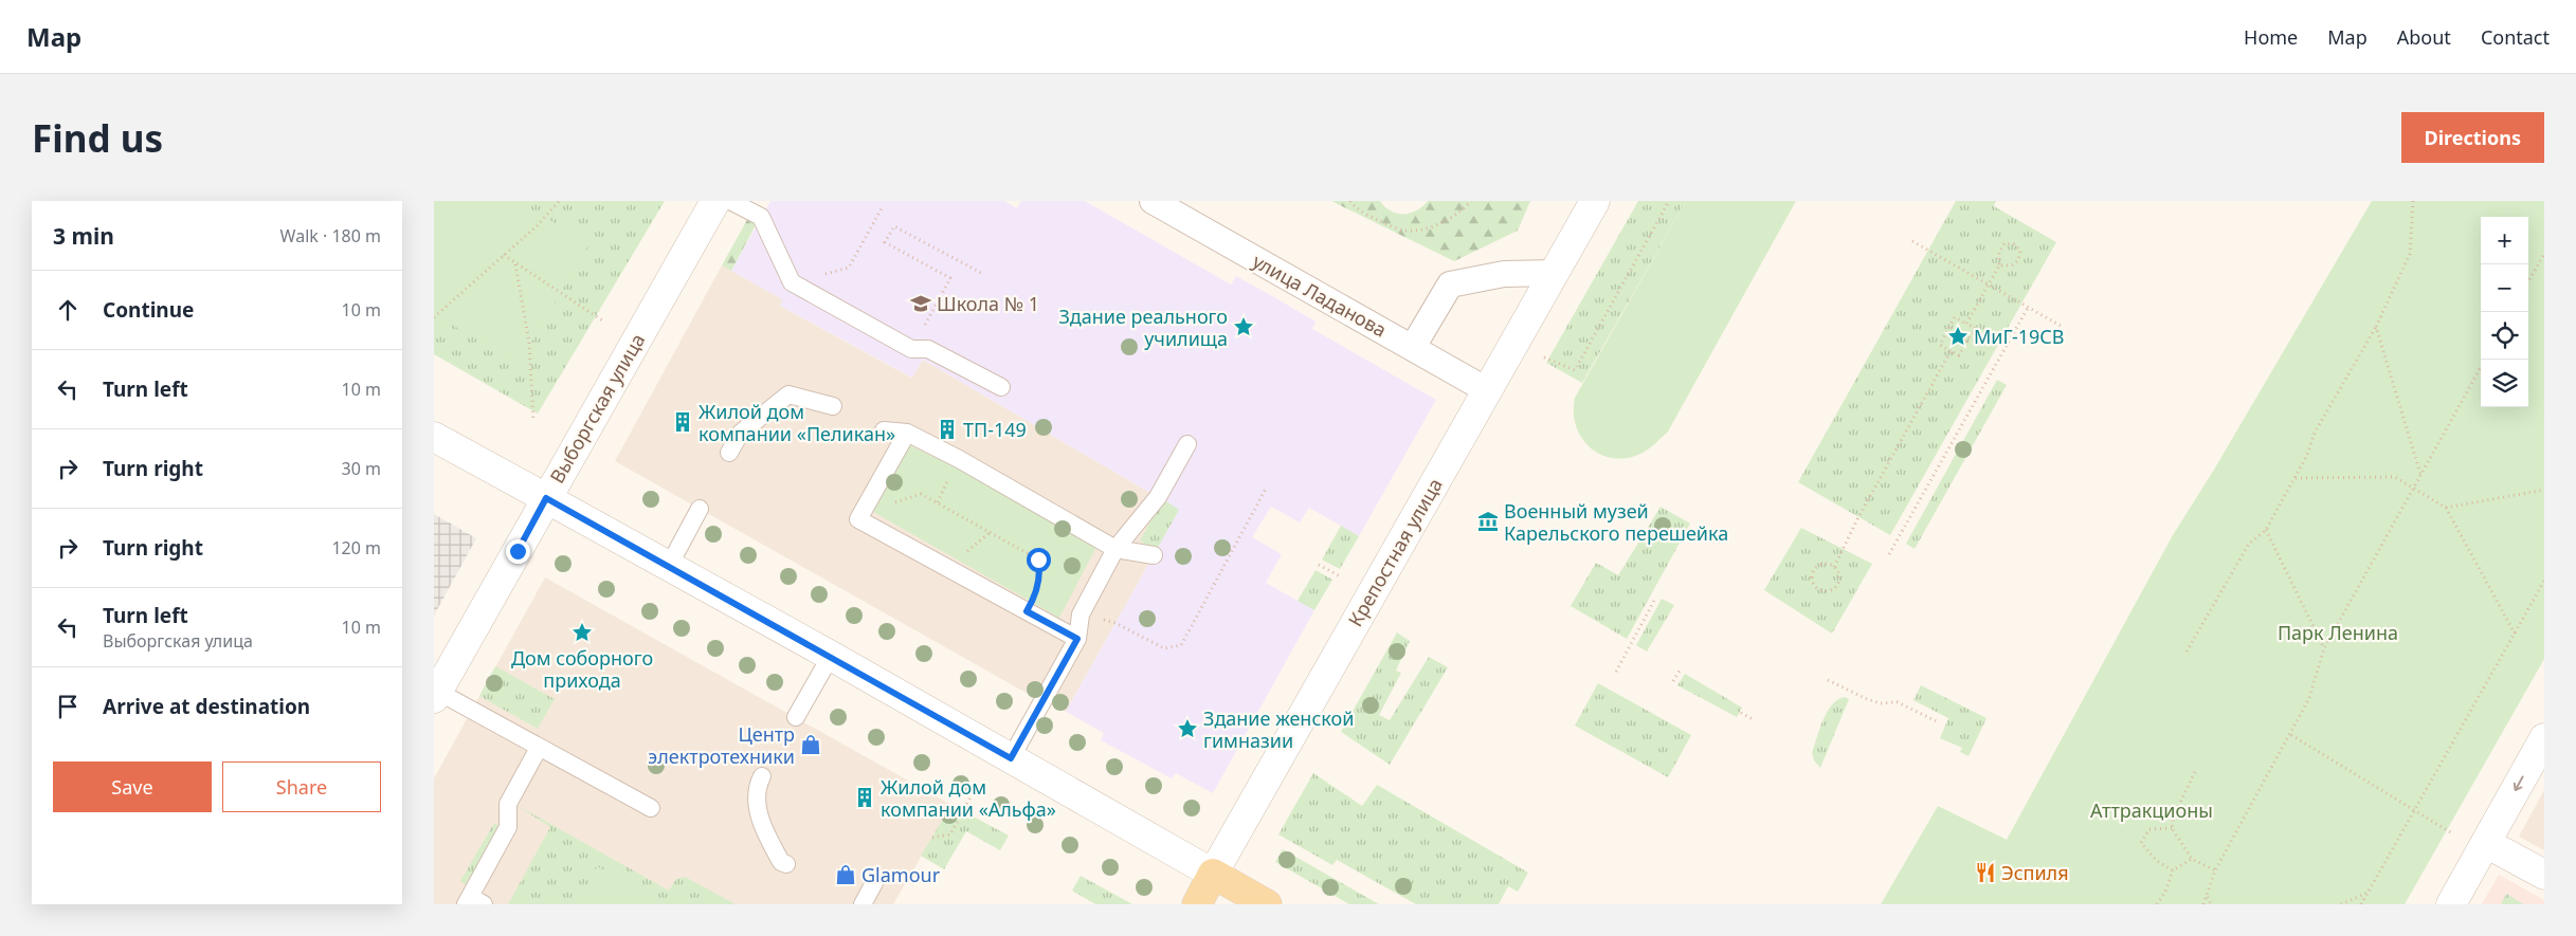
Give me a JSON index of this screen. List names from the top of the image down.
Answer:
{
  "streets": {
    "main road": ["Крепостная улица"],
    "street": ["улица Ладанова", "Выборгская улица"]
  },
  "crossings": [
    ["улица Ладанова", "Крепостная улица"]
  ],
  "parks": ["Парк Ленина", "Аттракционы"],
  "places": {
    "school or university": ["Школа № 1"],
    "place": [
      "Здание реального училища",
      "МиГ-19СВ",
      "Дом соборного прихода",
      "Здание женской гимназии"
    ],
    "building": ["Жилой дом компании «Пеликан»", "ТП-149", "Жилой дом компании «Альфа»"],
    "museum": ["Военный музей Карельского перешейка"],
    "shop": ["Центр электротехники", "Glamour"],
    "restaurant": ["Эспиля"]
  },
  "page": {
    "header": "Map",
    "nav": [
      "Home",
      "Map",
      "About",
      "Contact"
    ],
    "buttons": [
      "Directions",
      ["Save", "Share"]
    ],
    "title": "Find us",
    "heading": ["3 min", "Walk · 180 m"],
    "map_buttons": ["+", "−"],
    "list": [
      ["Continue", "10 m"],
      ["Turn left", "10 m"],
      ["Turn right", "30 m"],
      ["Turn right", "120 m"],
      ["Turn left", "Выборгская улица", "10 m"],
      "Arrive at destination"
    ]
  }
}
